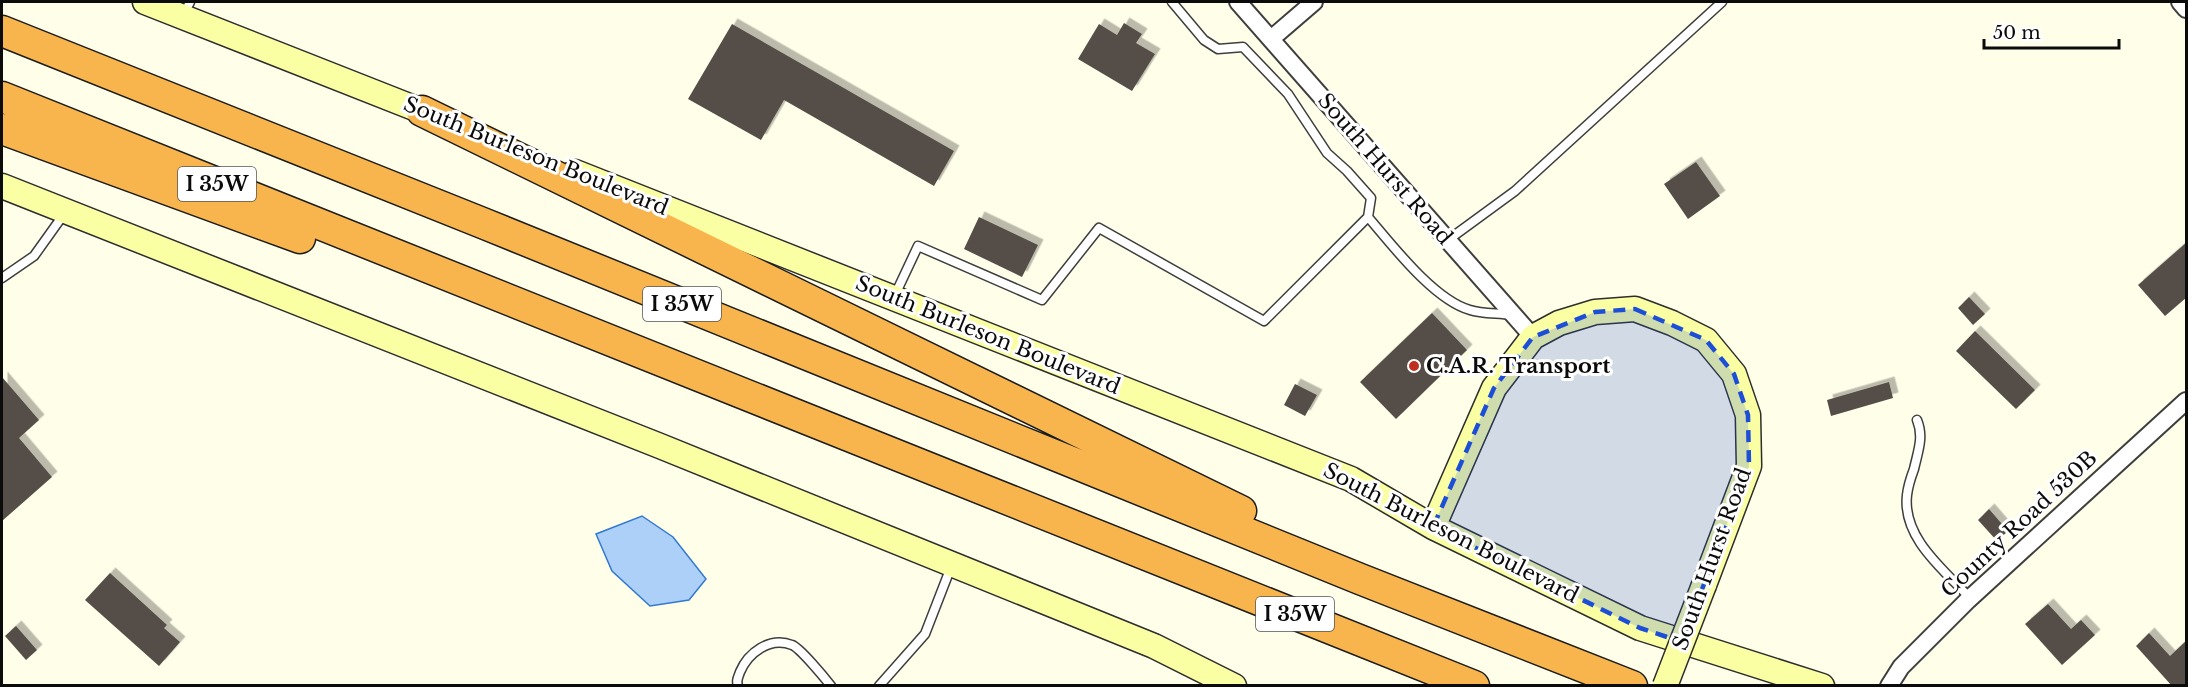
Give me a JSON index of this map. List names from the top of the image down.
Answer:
{
  "streets": {
    "highway": ["I 35W"],
    "main road": ["South Burleson Boulevard", "South Hurst Road"],
    "street": ["County Road 530B"]
  },
  "crossings": [
    ["South Burleson Boulevard", "South Hurst Road"]
  ],
  "places": ["C.A.R. Transport"],
  "scale_bar": "50 m"
}
